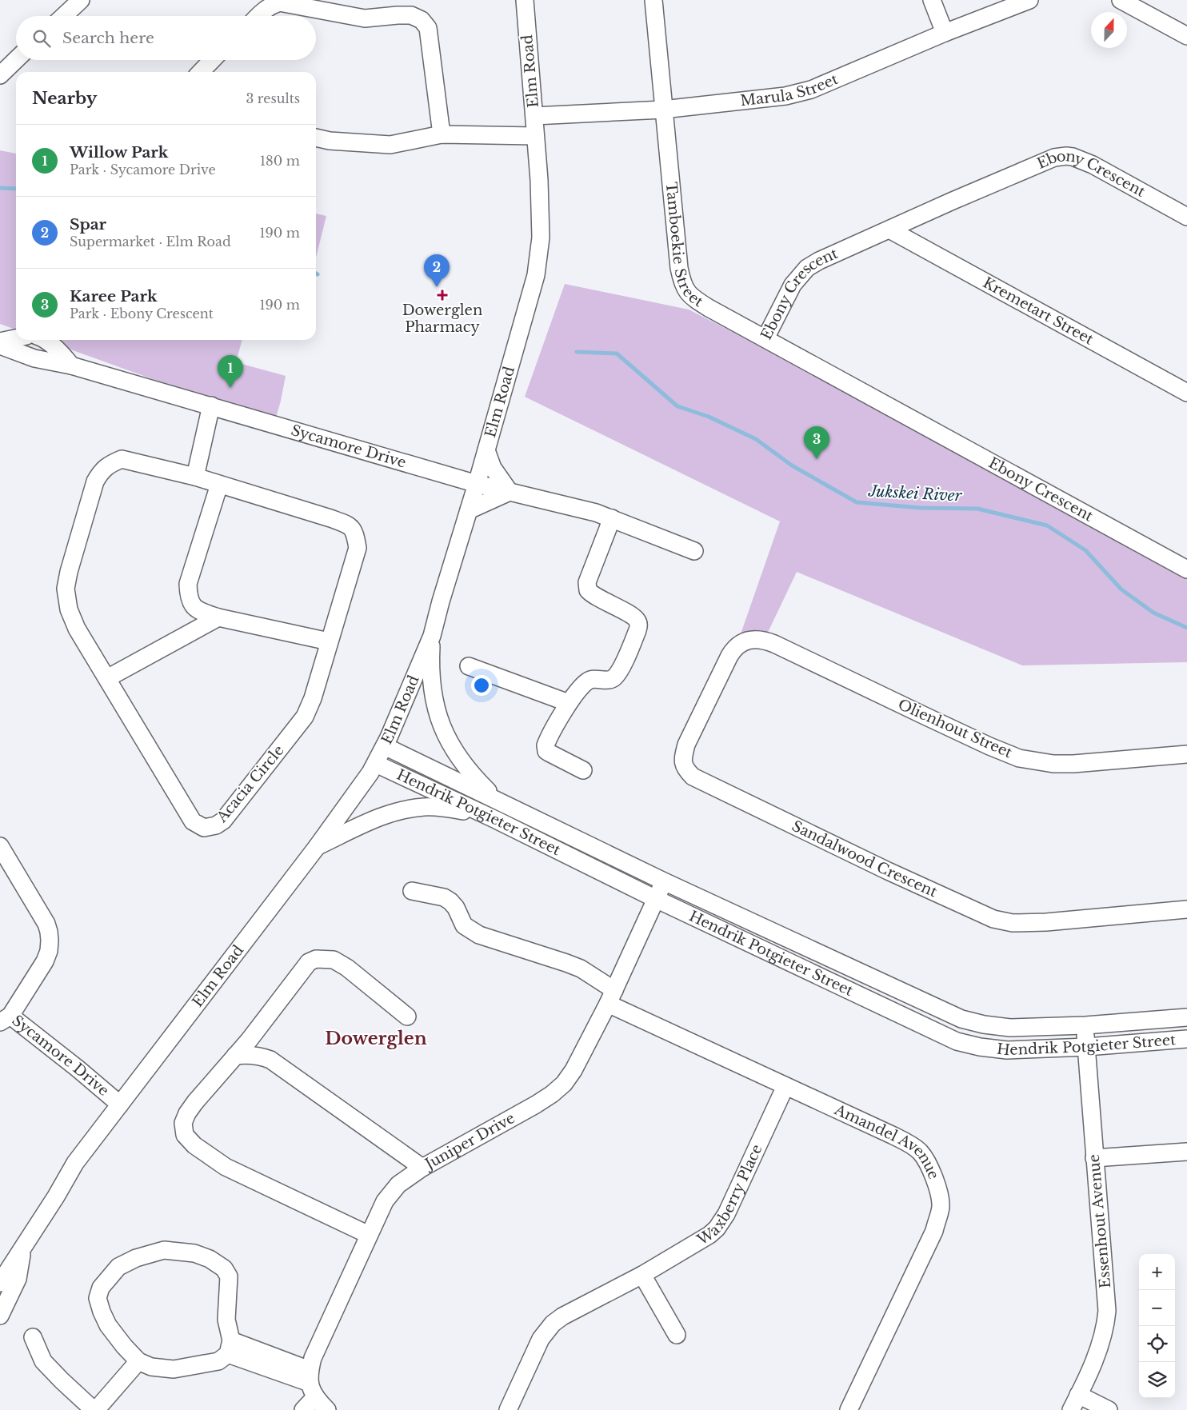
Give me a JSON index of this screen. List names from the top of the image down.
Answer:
{
  "streets": {
    "street": [
      "Elm Road",
      "Marula Street",
      "Ebony Crescent",
      "Tamboekie Street",
      "Kremetart Street",
      "Sycamore Drive",
      "Olienhout Street",
      "Acacia Circle",
      "Hendrik Potgieter Street",
      "Sandalwood Crescent",
      "Juniper Drive",
      "Amandel Avenue",
      "Waxberry Place",
      "Essenhout Avenue"
    ]
  },
  "crossings": [
    ["Elm Road", "Marula Street"],
    ["Elm Road", "Sycamore Drive"],
    ["Elm Road", "Hendrik Potgieter Street"],
    ["Marula Street", "Tamboekie Street"],
    ["Ebony Crescent", "Tamboekie Street"],
    ["Ebony Crescent", "Kremetart Street"],
    ["Olienhout Street", "Sandalwood Crescent"],
    ["Hendrik Potgieter Street", "Juniper Drive"],
    ["Hendrik Potgieter Street", "Essenhout Avenue"],
    ["Juniper Drive", "Amandel Avenue"],
    ["Amandel Avenue", "Waxberry Place"]
  ],
  "districts": ["Dowerglen"],
  "water": ["Jukskei River"],
  "places": {
    "health": ["Dowerglen Pharmacy"]
  },
  "north": "top",
  "page": {
    "search": "Search here",
    "heading": ["Nearby", "3 results"],
    "list": [
      {
        "mark": "1",
        "name": "Willow Park",
        "note": "Park · Sycamore Drive",
        "value": "180 m"
      },
      {
        "mark": "2",
        "name": "Spar",
        "note": "Supermarket · Elm Road",
        "value": "190 m"
      },
      {
        "mark": "3",
        "name": "Karee Park",
        "note": "Park · Ebony Crescent",
        "value": "190 m"
      }
    ],
    "pins": ["2", "1", "3"],
    "map_buttons": ["+", "−"]
  }
}
